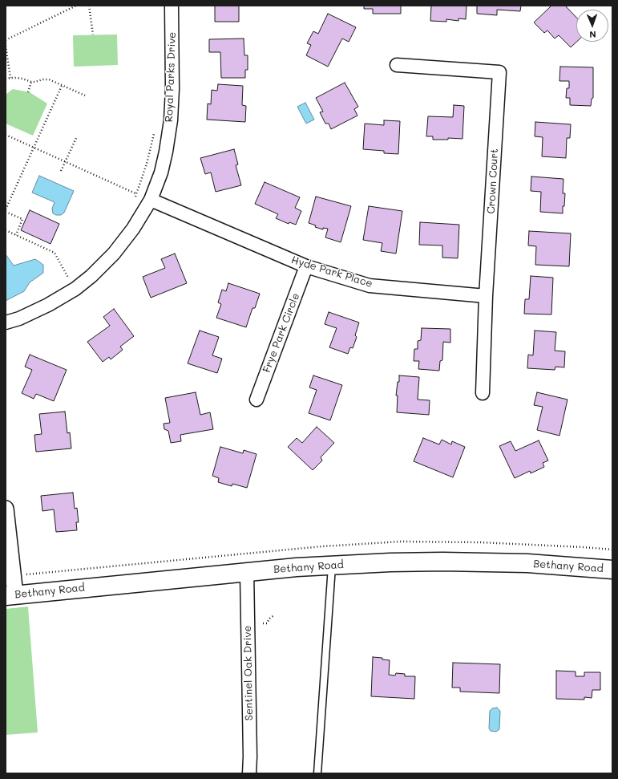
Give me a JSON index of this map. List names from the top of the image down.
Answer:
{
  "streets": {
    "main road": ["Bethany Road"],
    "street": [
      "Royal Parks Drive",
      "Crown Court",
      "Hyde Park Place",
      "Frye Park Circle",
      "Sentinel Oak Drive"
    ]
  },
  "crossings": [
    ["Royal Parks Drive", "Hyde Park Place"],
    ["Crown Court", "Hyde Park Place"],
    ["Hyde Park Place", "Frye Park Circle"],
    ["Bethany Road", "Sentinel Oak Drive"]
  ],
  "north": "bottom"
}
